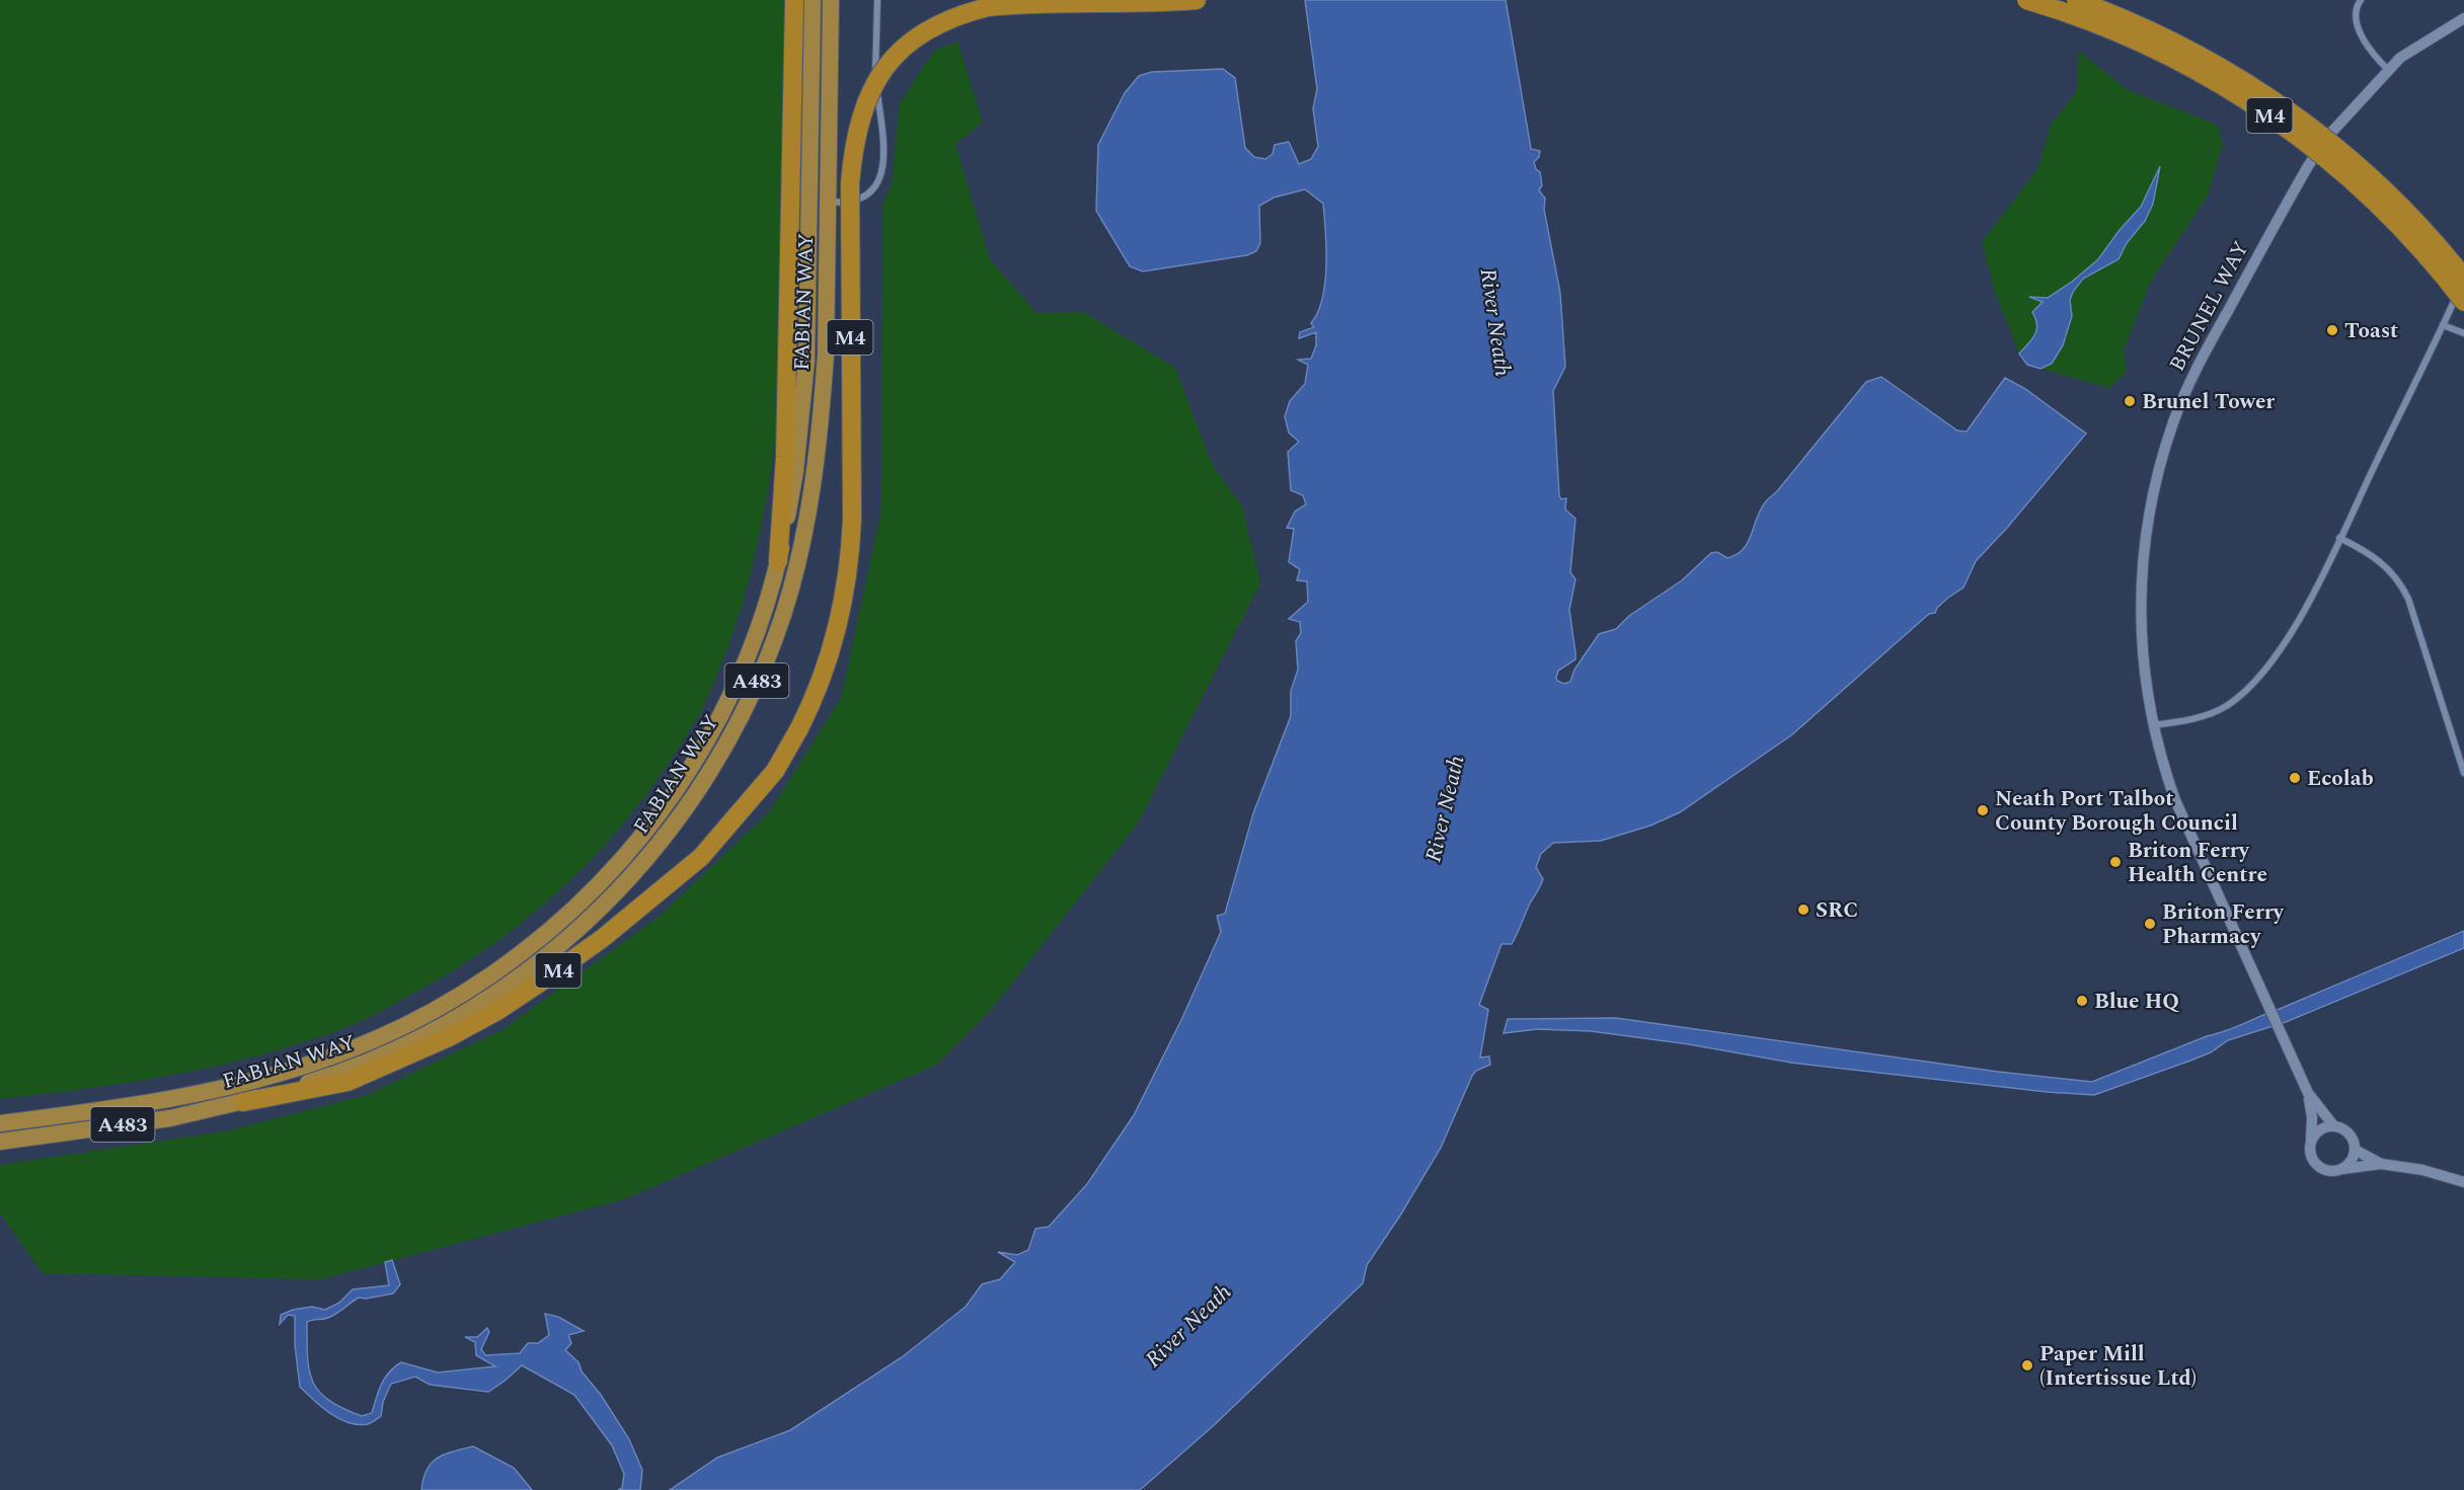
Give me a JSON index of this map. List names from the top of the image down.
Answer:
{
  "streets": {
    "highway": ["M4", "FABIAN WAY", "A483"],
    "street": ["BRUNEL WAY"]
  },
  "crossings": [
    ["M4", "FABIAN WAY"]
  ],
  "water": ["River Neath"],
  "places": [
    "Toast",
    "Brunel Tower",
    "Ecolab",
    "Neath Port Talbot County Borough Council",
    "Briton Ferry Health Centre",
    "SRC",
    "Briton Ferry Pharmacy",
    "Blue HQ",
    "Paper Mill (Intertissue Ltd)"
  ]
}
